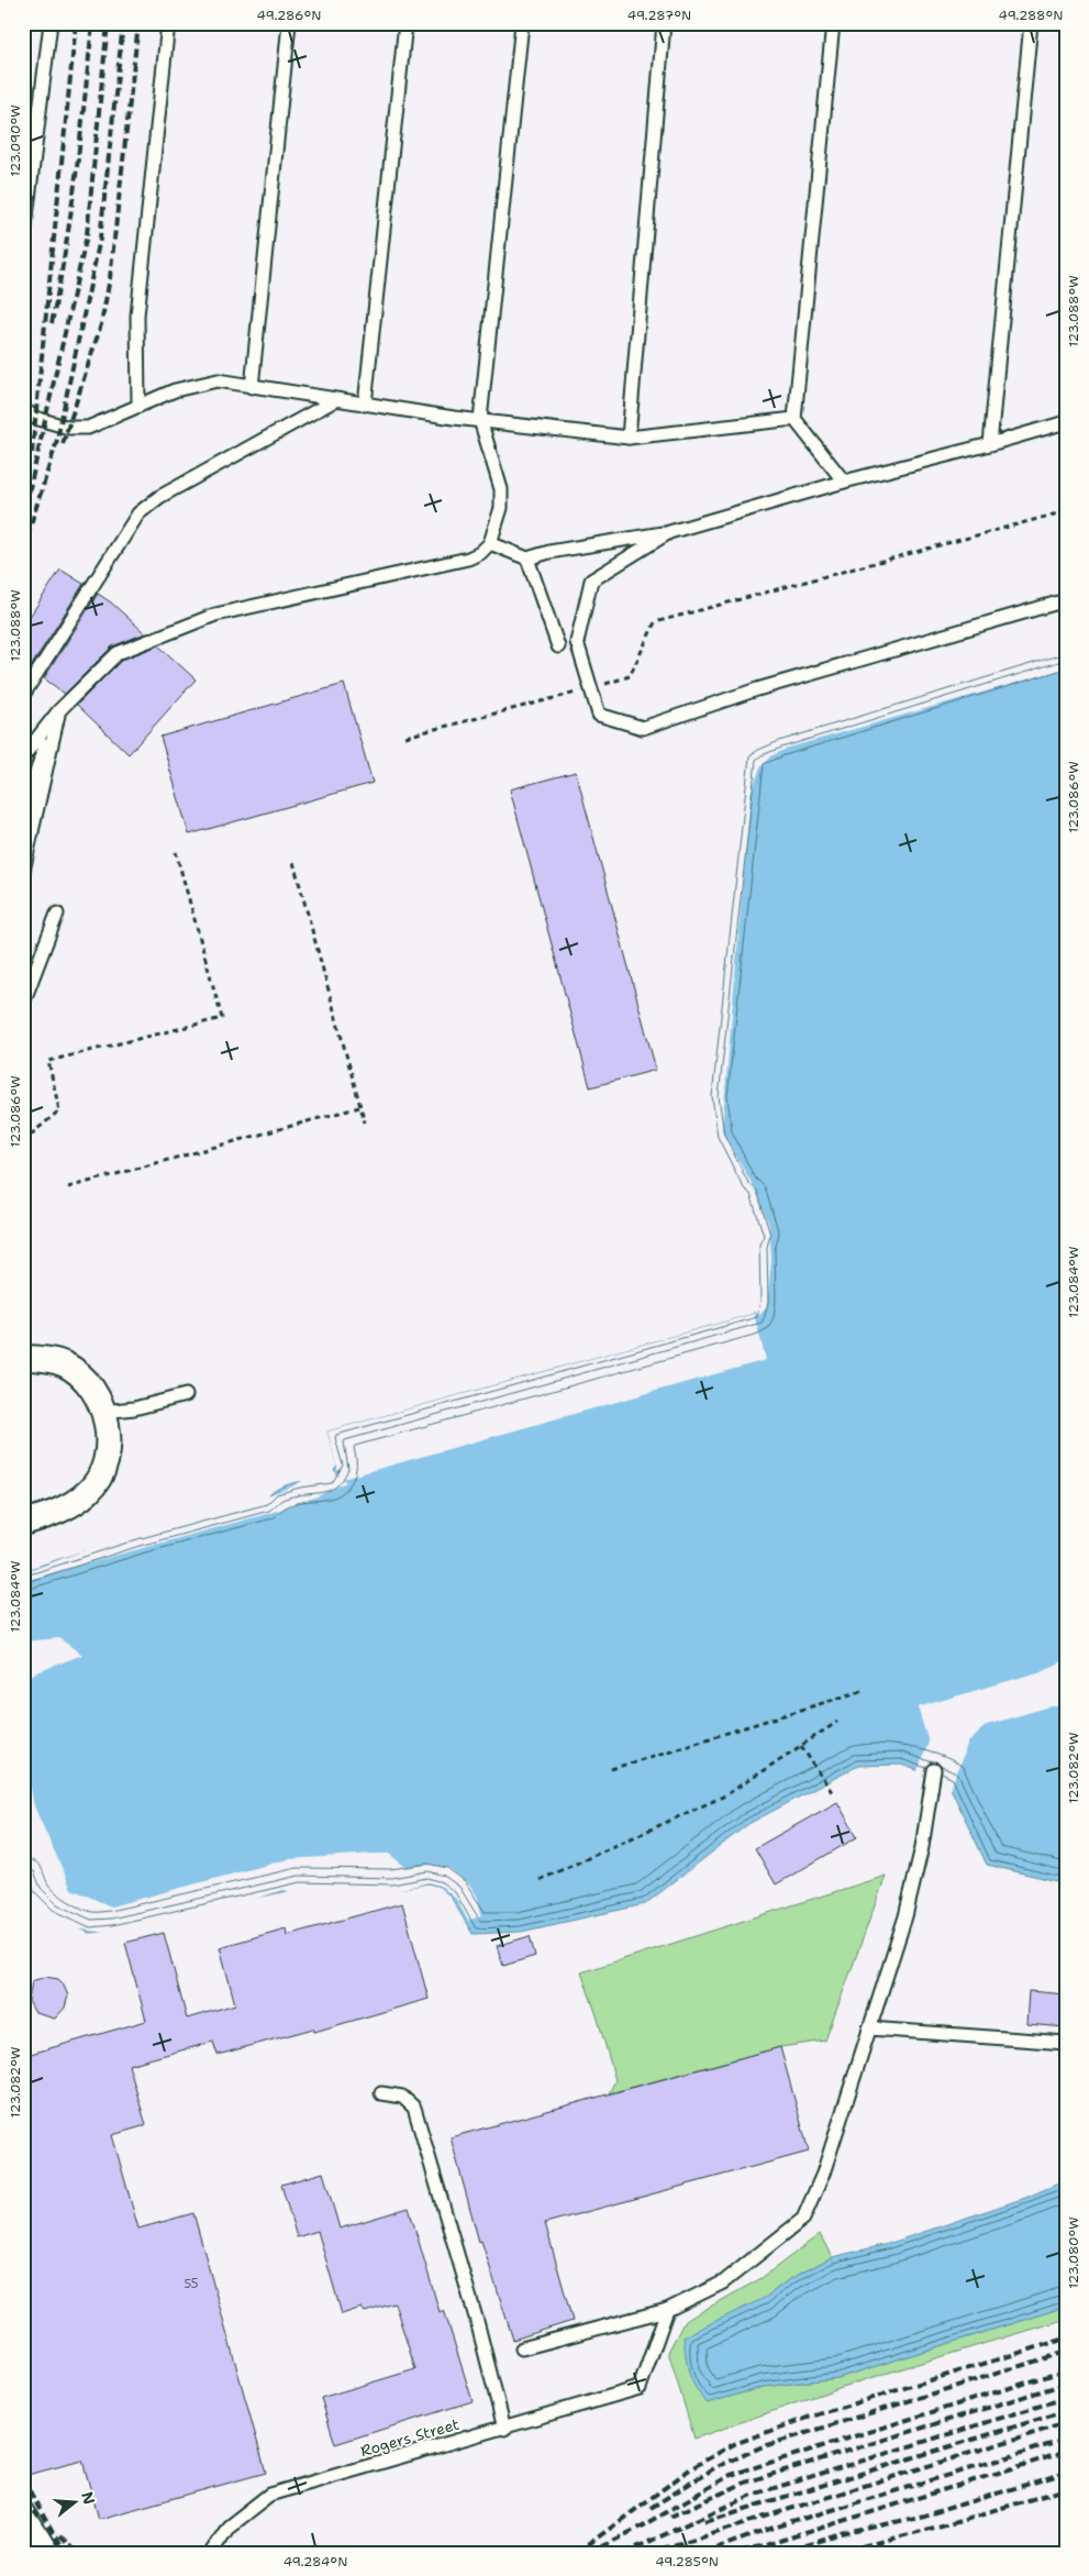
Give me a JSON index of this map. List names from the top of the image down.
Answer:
{
  "streets": {
    "lane": ["Rogers Street"]
  },
  "house_numbers": ["55"],
  "north": "right",
  "coordinates": [
    "49.286°N",
    "49.287°N",
    "49.288°N",
    "123.090°W",
    "123.088°W",
    "123.086°W",
    "123.084°W",
    "123.082°W",
    "123.080°W",
    "49.284°N",
    "49.285°N"
  ]
}
